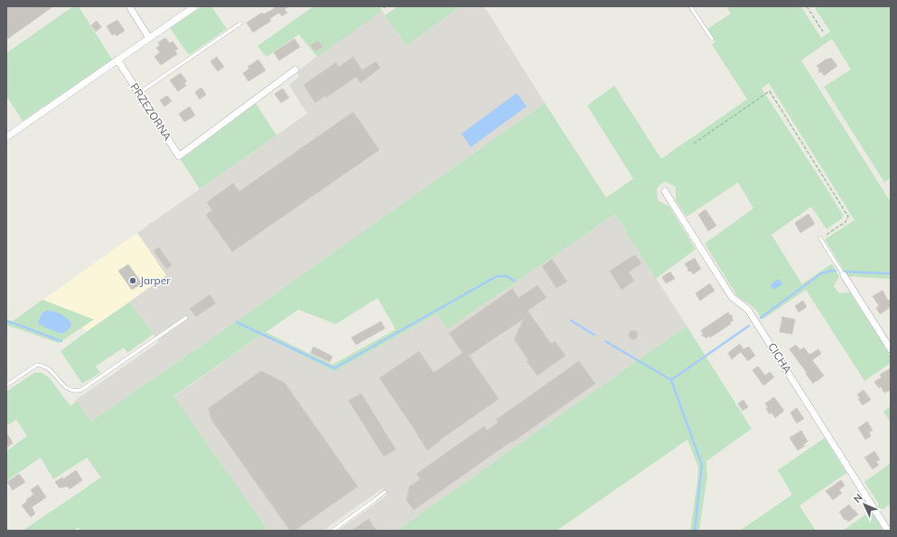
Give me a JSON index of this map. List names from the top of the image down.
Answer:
{
  "streets": {
    "street": ["PRZEZORNA", "CICHA"]
  },
  "places": ["Jarper"],
  "north": "top left"
}
